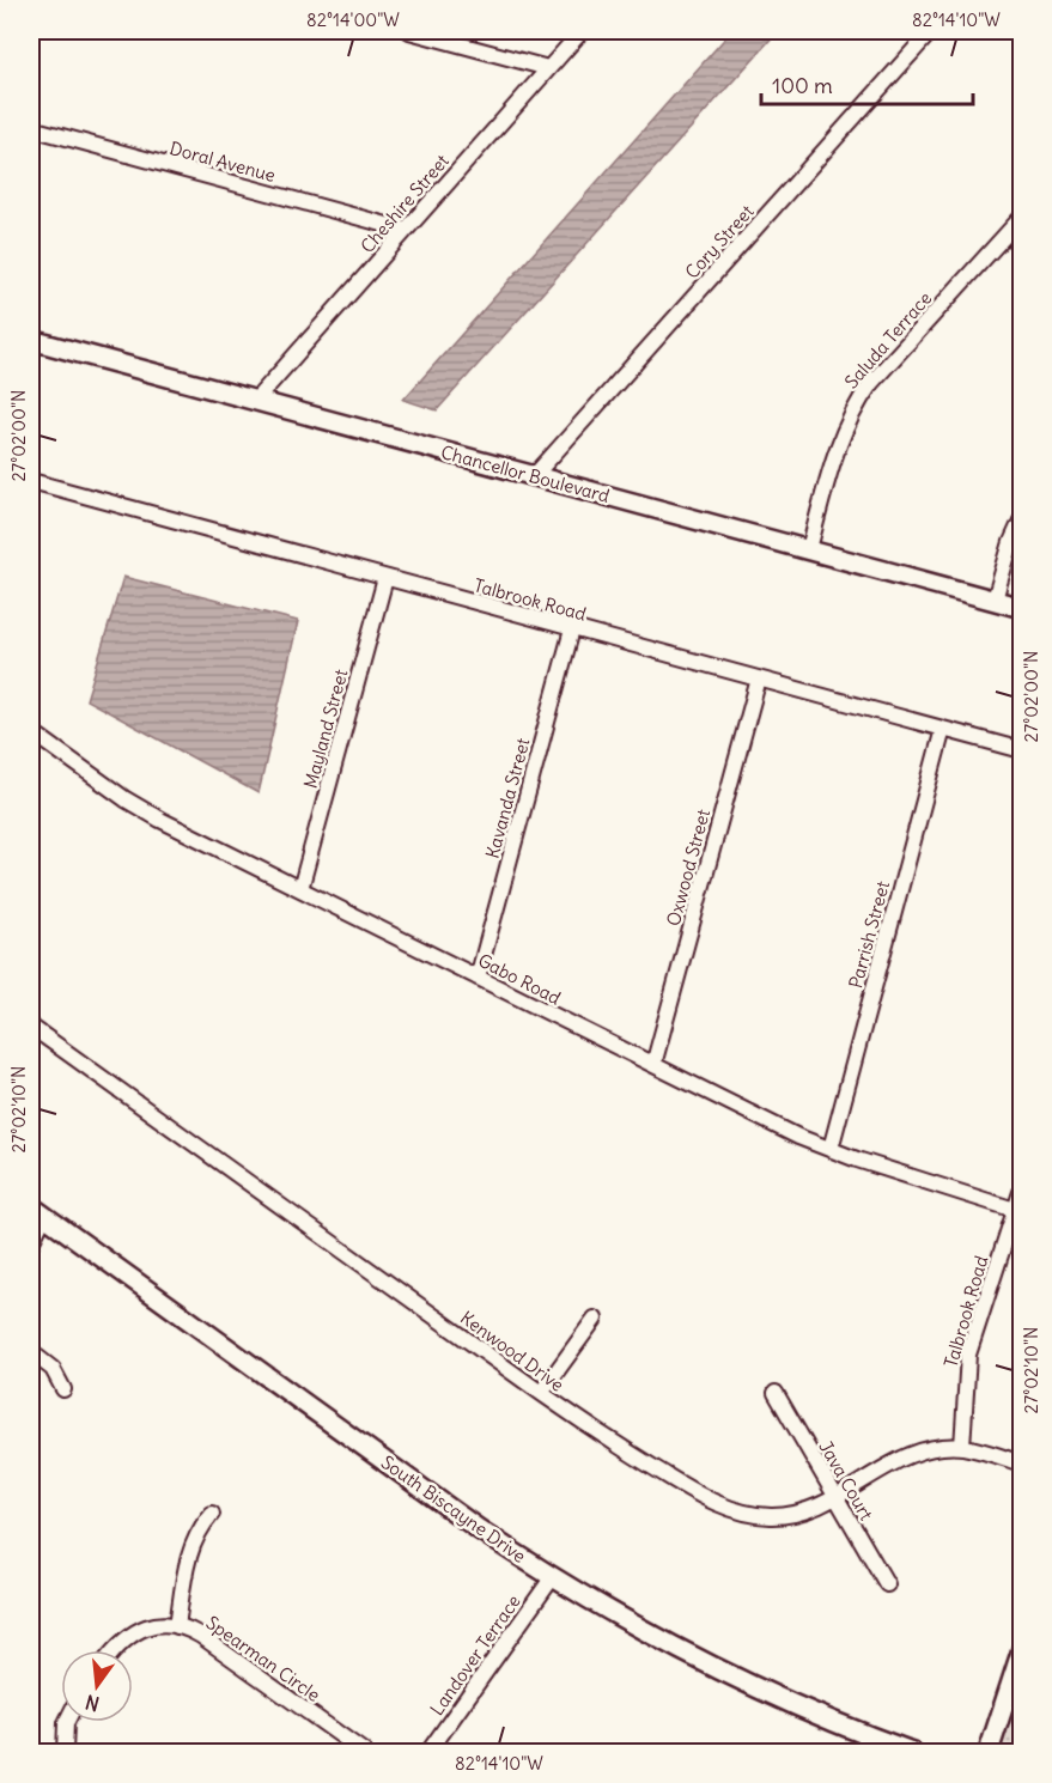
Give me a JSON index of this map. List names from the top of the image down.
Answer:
{
  "streets": {
    "street": [
      "Doral Avenue",
      "Cheshire Street",
      "Cory Street",
      "Saluda Terrace",
      "Chancellor Boulevard",
      "Talbrook Road",
      "Mayland Street",
      "Kavanda Street",
      "Oxwood Street",
      "Parrish Street",
      "Gabo Road",
      "Kenwood Drive",
      "Java Court",
      "South Biscayne Drive",
      "Landover Terrace",
      "Spearman Circle"
    ]
  },
  "crossings": [
    ["Doral Avenue", "Cheshire Street"],
    ["Cheshire Street", "Chancellor Boulevard"],
    ["Cory Street", "Chancellor Boulevard"],
    ["Saluda Terrace", "Chancellor Boulevard"],
    ["Talbrook Road", "Mayland Street"],
    ["Talbrook Road", "Kavanda Street"],
    ["Talbrook Road", "Oxwood Street"],
    ["Talbrook Road", "Parrish Street"],
    ["Talbrook Road", "Gabo Road"],
    ["Talbrook Road", "Kenwood Drive"],
    ["Mayland Street", "Gabo Road"],
    ["Kavanda Street", "Gabo Road"],
    ["Oxwood Street", "Gabo Road"],
    ["Parrish Street", "Gabo Road"],
    ["Kenwood Drive", "Java Court"],
    ["South Biscayne Drive", "Landover Terrace"]
  ],
  "scale_bar": "100 m",
  "north": "bottom",
  "coordinates": [
    "82°14'00\"W",
    "82°14'10\"W",
    "27°02'00\"N",
    "27°02'10\"N"
  ]
}
